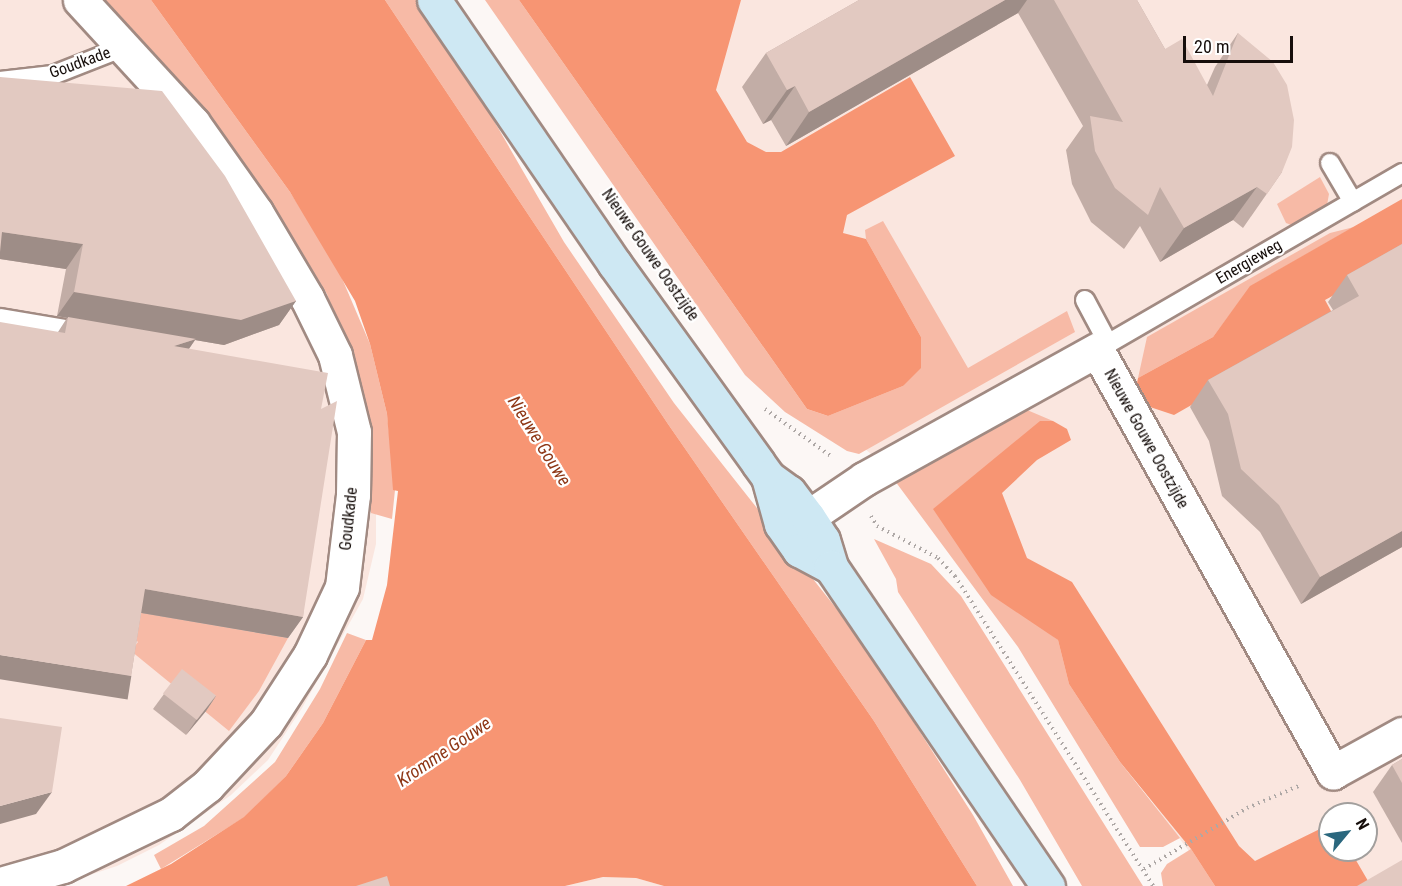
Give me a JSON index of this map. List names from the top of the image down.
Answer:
{
  "streets": {
    "main road": ["Nieuwe Gouwe Oostzijde"],
    "street": ["Goudkade"],
    "lane": ["Energieweg"]
  },
  "crossings": [
    ["Nieuwe Gouwe Oostzijde", "Energieweg"]
  ],
  "water": ["Nieuwe Gouwe", "Kromme Gouwe"],
  "scale_bar": "20 m",
  "north": "top right"
}
